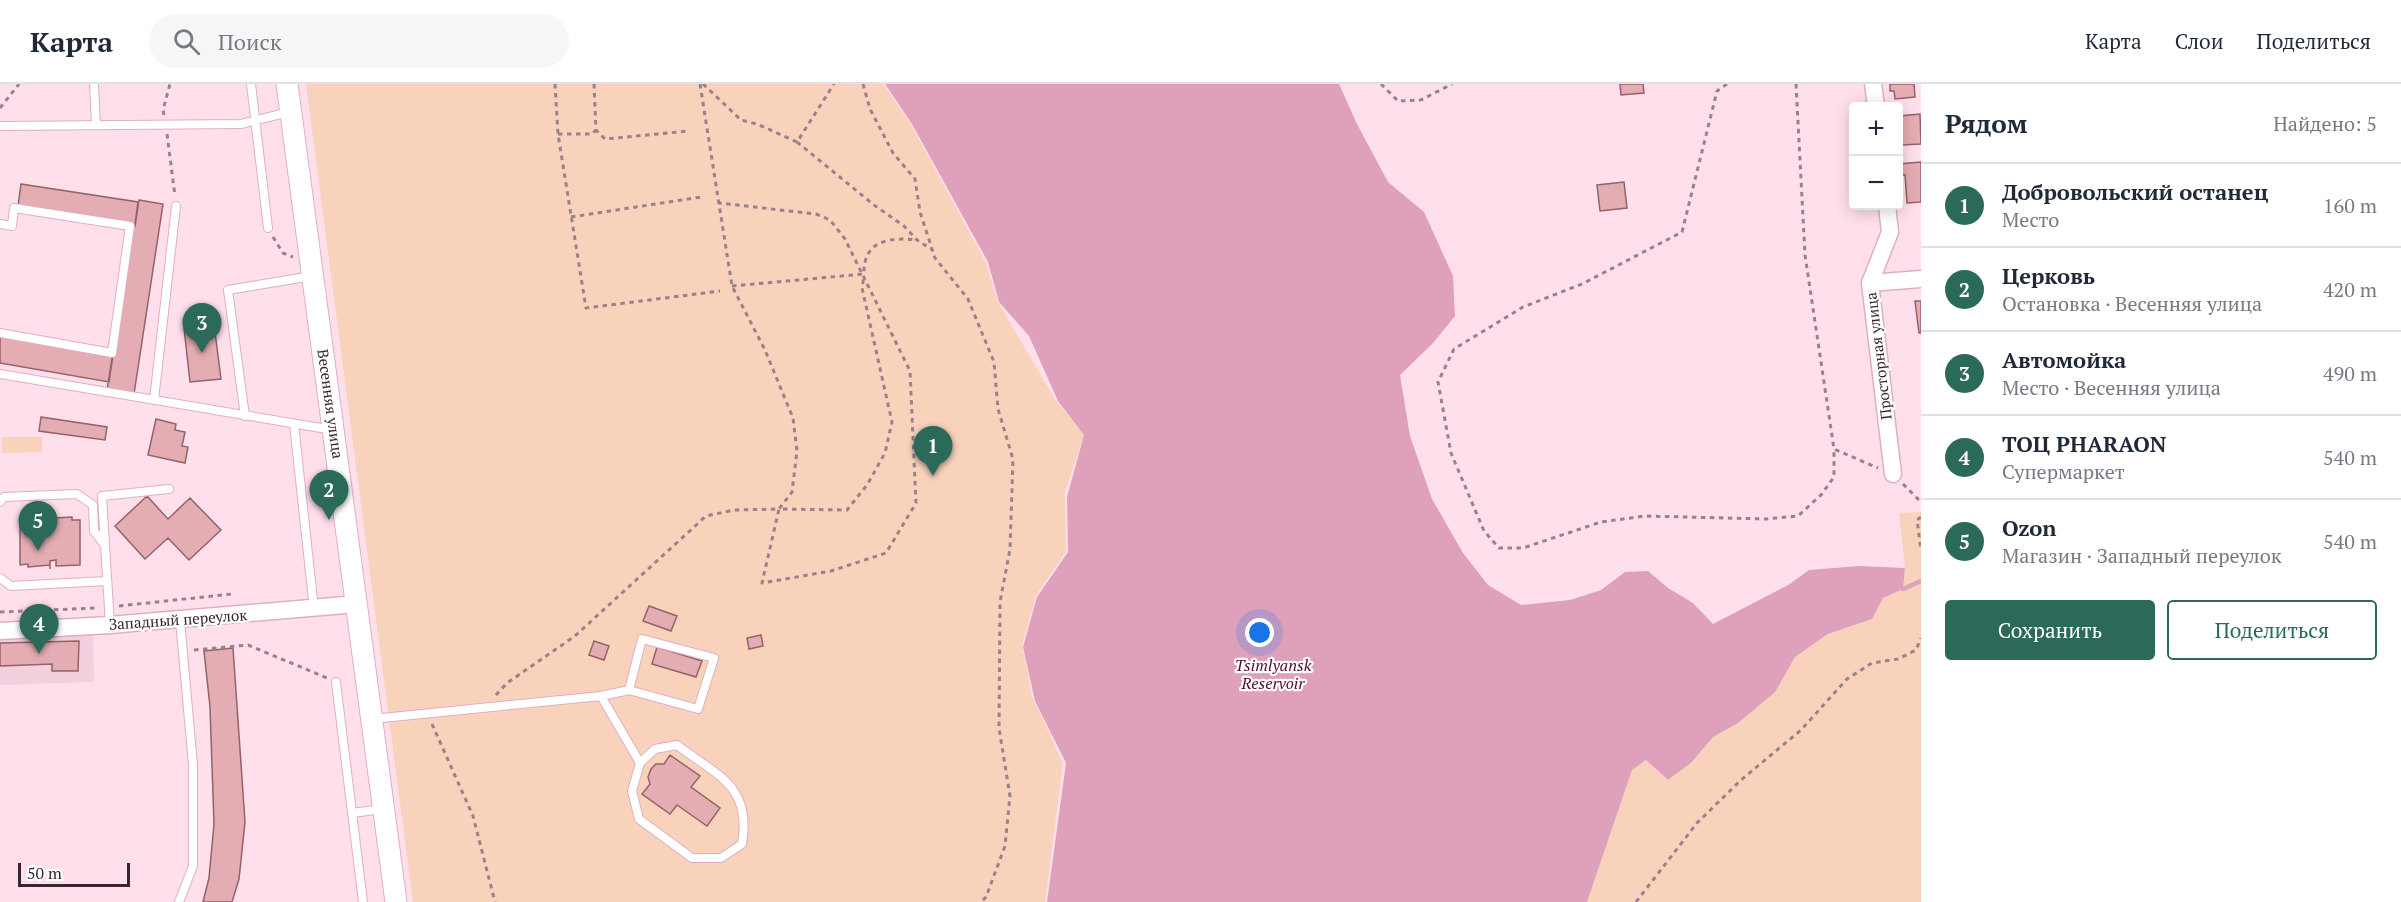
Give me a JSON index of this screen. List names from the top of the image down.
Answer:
{
  "streets": {
    "street": ["Просторная улица", "Весенняя улица", "Западный переулок"]
  },
  "crossings": [
    ["Весенняя улица", "Западный переулок"]
  ],
  "water": ["Tsimlyansk Reservoir"],
  "scale_bar": "50 m",
  "page": {
    "header": "Карта",
    "search": "Поиск",
    "nav": ["Карта", "Слои", "Поделиться"],
    "heading": ["Рядом", "Найдено: 5"],
    "map_buttons": ["+", "−"],
    "list": [
      {
        "mark": "1",
        "name": "Добровольский останец",
        "note": "Место",
        "value": "160 m"
      },
      {
        "mark": "2",
        "name": "Церковь",
        "note": "Остановка · Весенняя улица",
        "value": "420 m"
      },
      {
        "mark": "3",
        "name": "Автомойка",
        "note": "Место · Весенняя улица",
        "value": "490 m"
      },
      {
        "mark": "4",
        "name": "ТОЦ PHARAON",
        "note": "Супермаркет",
        "value": "540 m"
      },
      {
        "mark": "5",
        "name": "Ozon",
        "note": "Магазин · Западный переулок",
        "value": "540 m"
      }
    ],
    "pins": [
      "3",
      "1",
      "2",
      "5",
      "4"
    ],
    "buttons": ["Сохранить", "Поделиться"],
    "scale": "50 m"
  }
}
